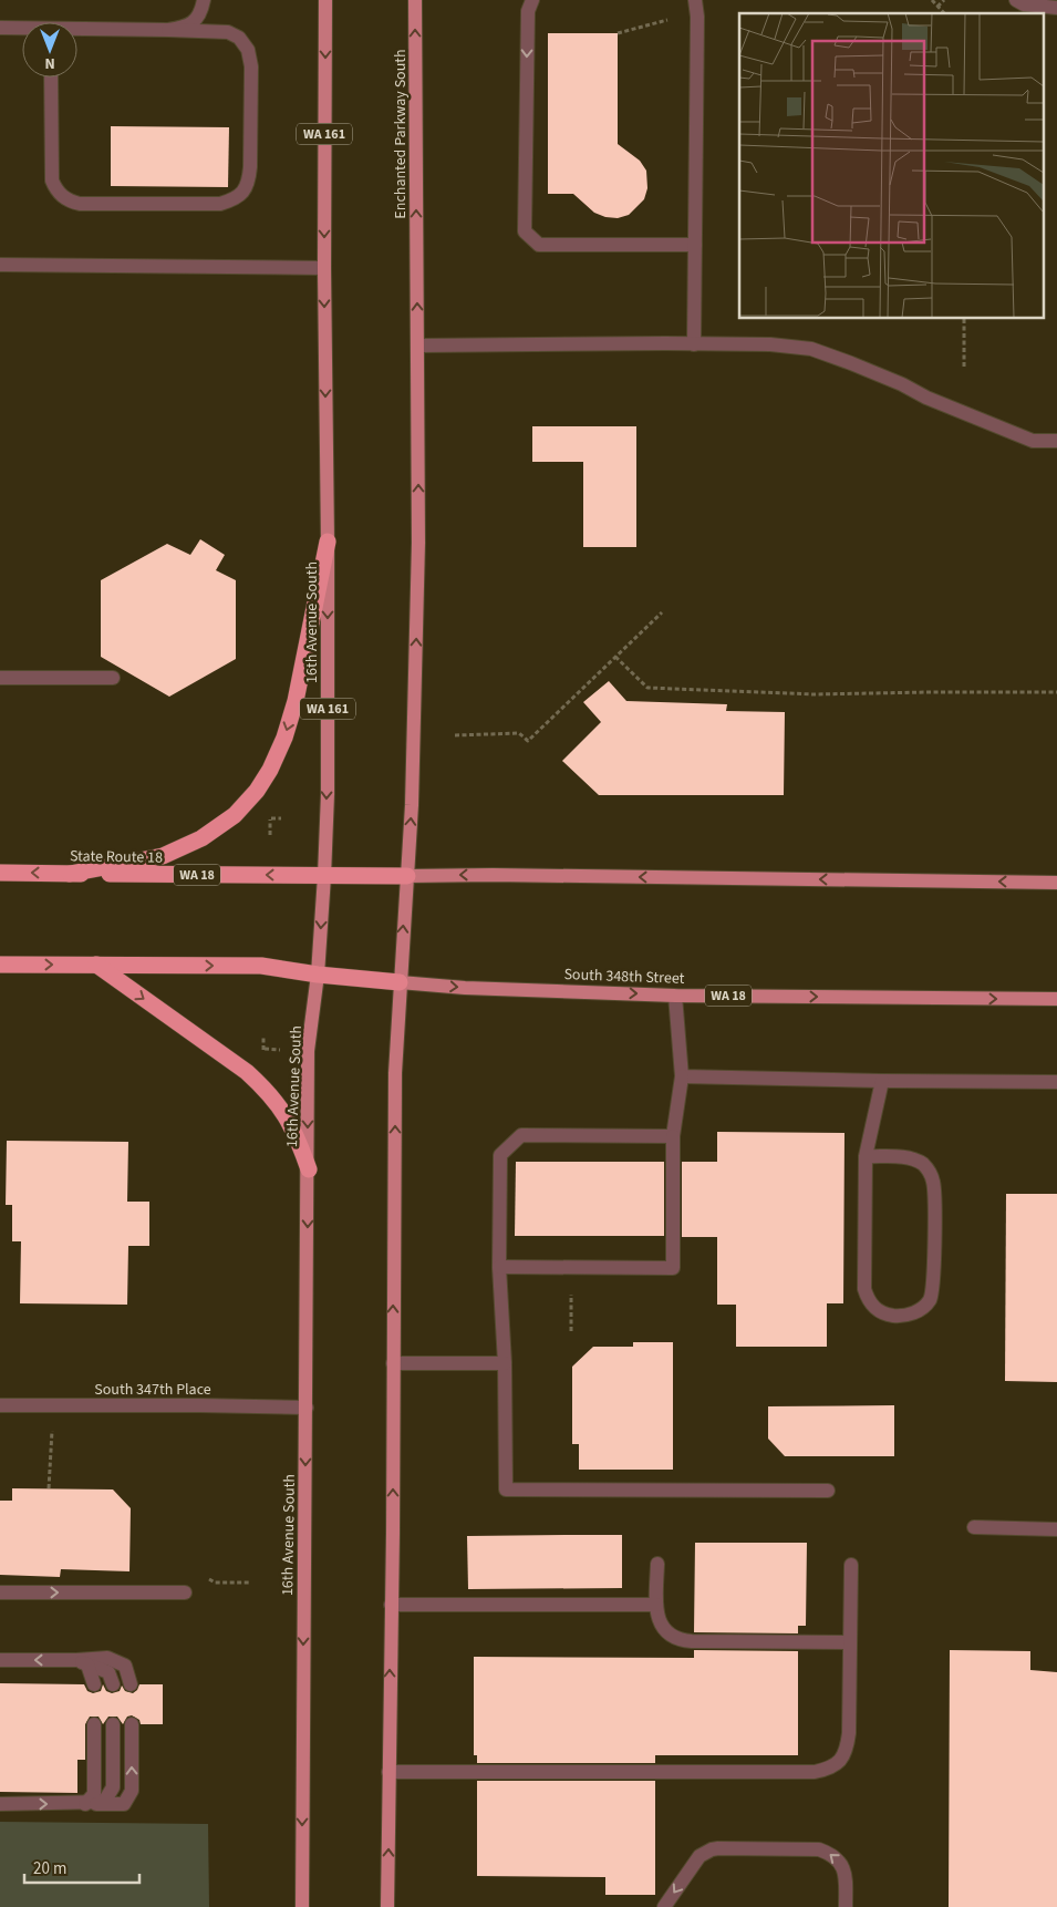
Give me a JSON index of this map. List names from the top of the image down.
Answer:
{
  "streets": {
    "highway": ["State Route 18", "WA 18", "South 348th Street"],
    "main road": ["WA 161", "Enchanted Parkway South", "16th Avenue South"],
    "street": ["South 347th Place"]
  },
  "crossings": [
    ["WA 161", "16th Avenue South"],
    ["16th Avenue South", "State Route 18"],
    ["16th Avenue South", "WA 18"],
    ["16th Avenue South", "South 348th Street"],
    ["16th Avenue South", "South 347th Place"],
    ["State Route 18", "WA 18"],
    ["WA 18", "South 348th Street"]
  ],
  "one_way": ["South 348th Street"],
  "scale_bar": "20 m",
  "north": "bottom"
}
